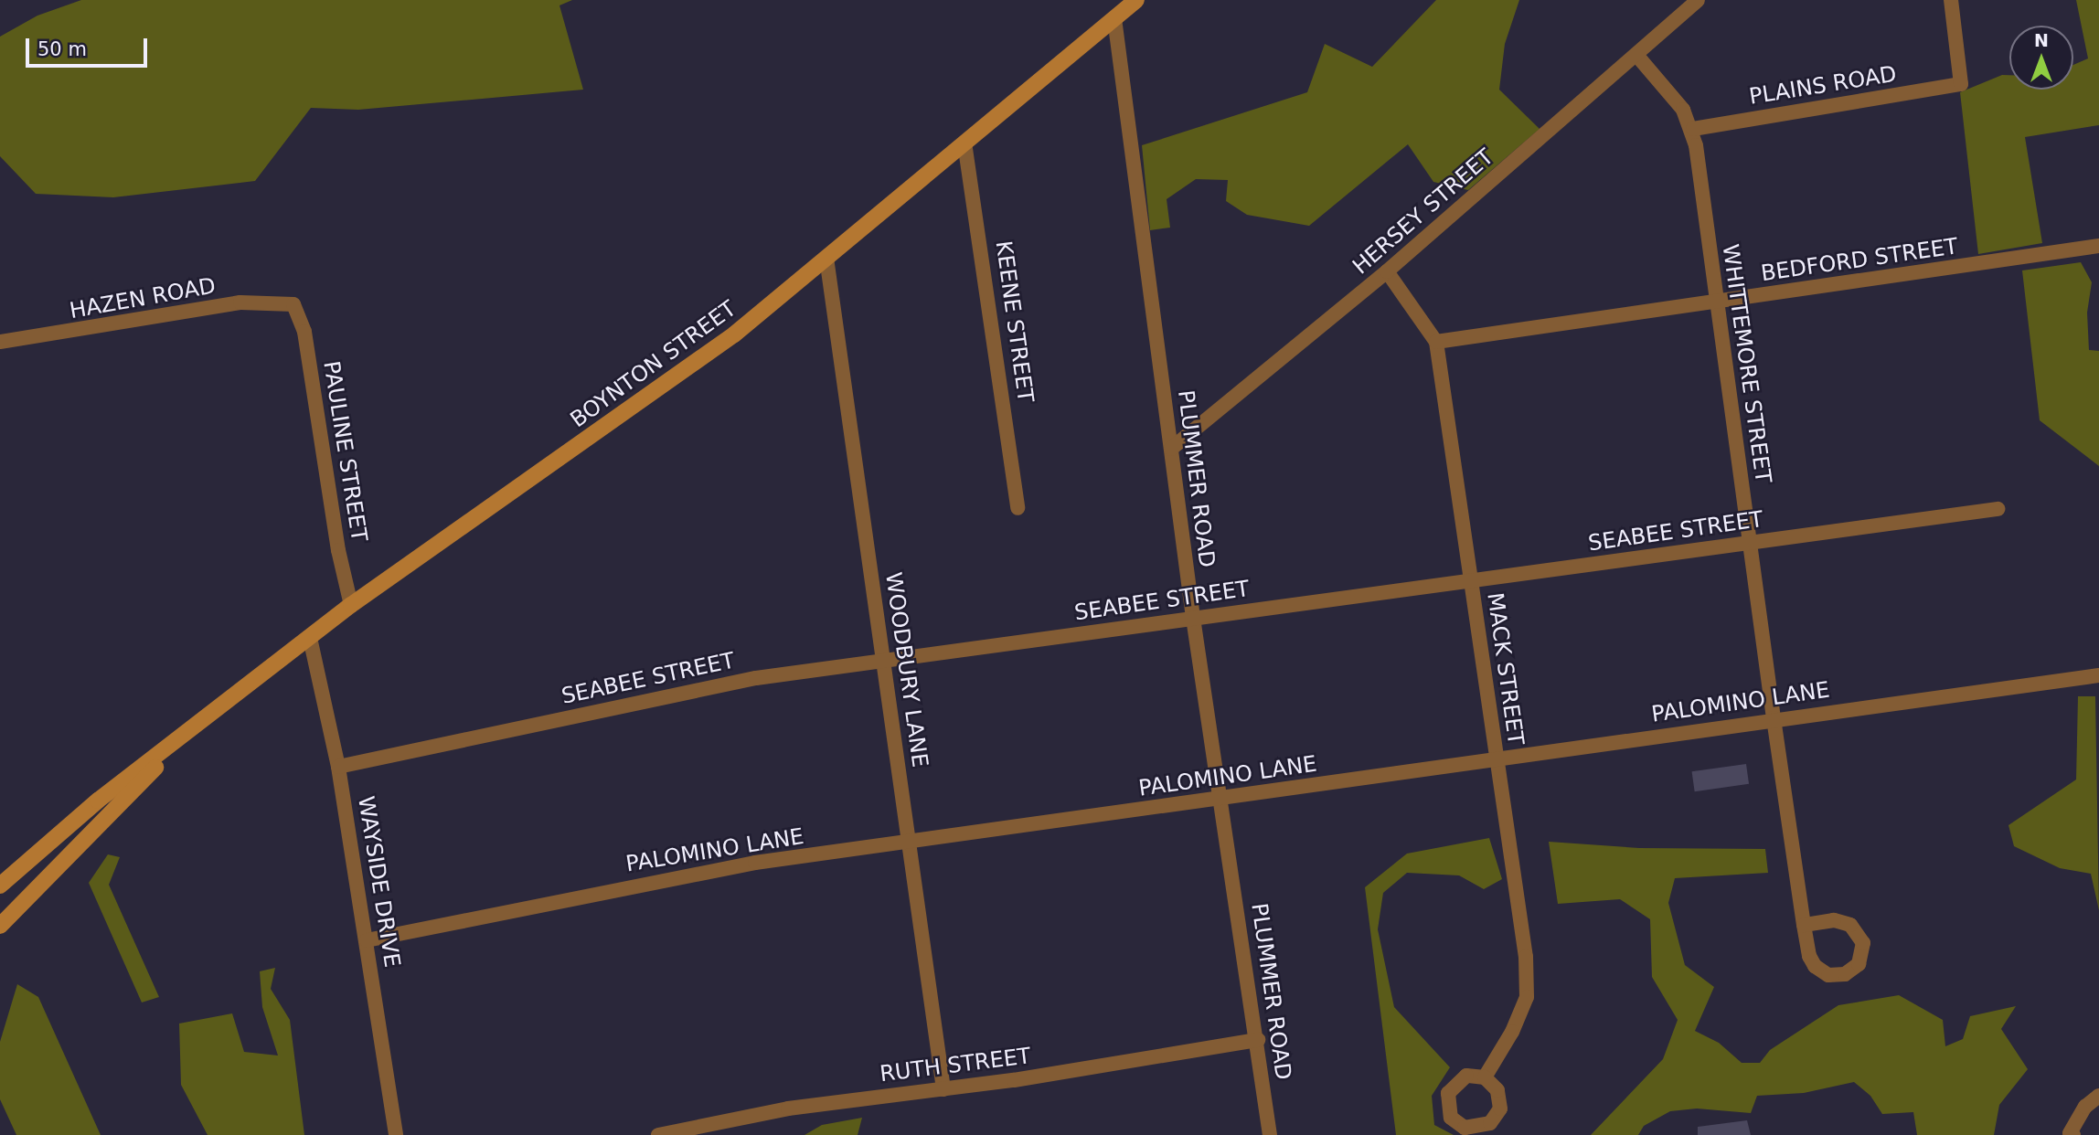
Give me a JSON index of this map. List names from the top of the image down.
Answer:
{
  "streets": {
    "street": [
      "PLAINS ROAD",
      "HERSEY STREET",
      "BEDFORD STREET",
      "HAZEN ROAD",
      "KEENE STREET",
      "WHITTEMORE STREET",
      "BOYNTON STREET",
      "PAULINE STREET",
      "PLUMMER ROAD",
      "SEABEE STREET",
      "MACK STREET",
      "WOODBURY LANE",
      "PALOMINO LANE",
      "WAYSIDE DRIVE",
      "RUTH STREET"
    ]
  },
  "crossings": [
    ["PLAINS ROAD", "WHITTEMORE STREET"],
    ["HERSEY STREET", "WHITTEMORE STREET"],
    ["HERSEY STREET", "PLUMMER ROAD"],
    ["HERSEY STREET", "MACK STREET"],
    ["BEDFORD STREET", "WHITTEMORE STREET"],
    ["BEDFORD STREET", "MACK STREET"],
    ["HAZEN ROAD", "PAULINE STREET"],
    ["KEENE STREET", "BOYNTON STREET"],
    ["WHITTEMORE STREET", "SEABEE STREET"],
    ["WHITTEMORE STREET", "PALOMINO LANE"],
    ["BOYNTON STREET", "PAULINE STREET"],
    ["BOYNTON STREET", "PLUMMER ROAD"],
    ["BOYNTON STREET", "WOODBURY LANE"],
    ["BOYNTON STREET", "WAYSIDE DRIVE"],
    ["PLUMMER ROAD", "SEABEE STREET"],
    ["PLUMMER ROAD", "PALOMINO LANE"],
    ["PLUMMER ROAD", "RUTH STREET"],
    ["SEABEE STREET", "MACK STREET"],
    ["SEABEE STREET", "WOODBURY LANE"],
    ["SEABEE STREET", "WAYSIDE DRIVE"],
    ["MACK STREET", "PALOMINO LANE"],
    ["WOODBURY LANE", "PALOMINO LANE"],
    ["WOODBURY LANE", "RUTH STREET"],
    ["PALOMINO LANE", "WAYSIDE DRIVE"]
  ],
  "scale_bar": "50 m",
  "north": "top"
}
